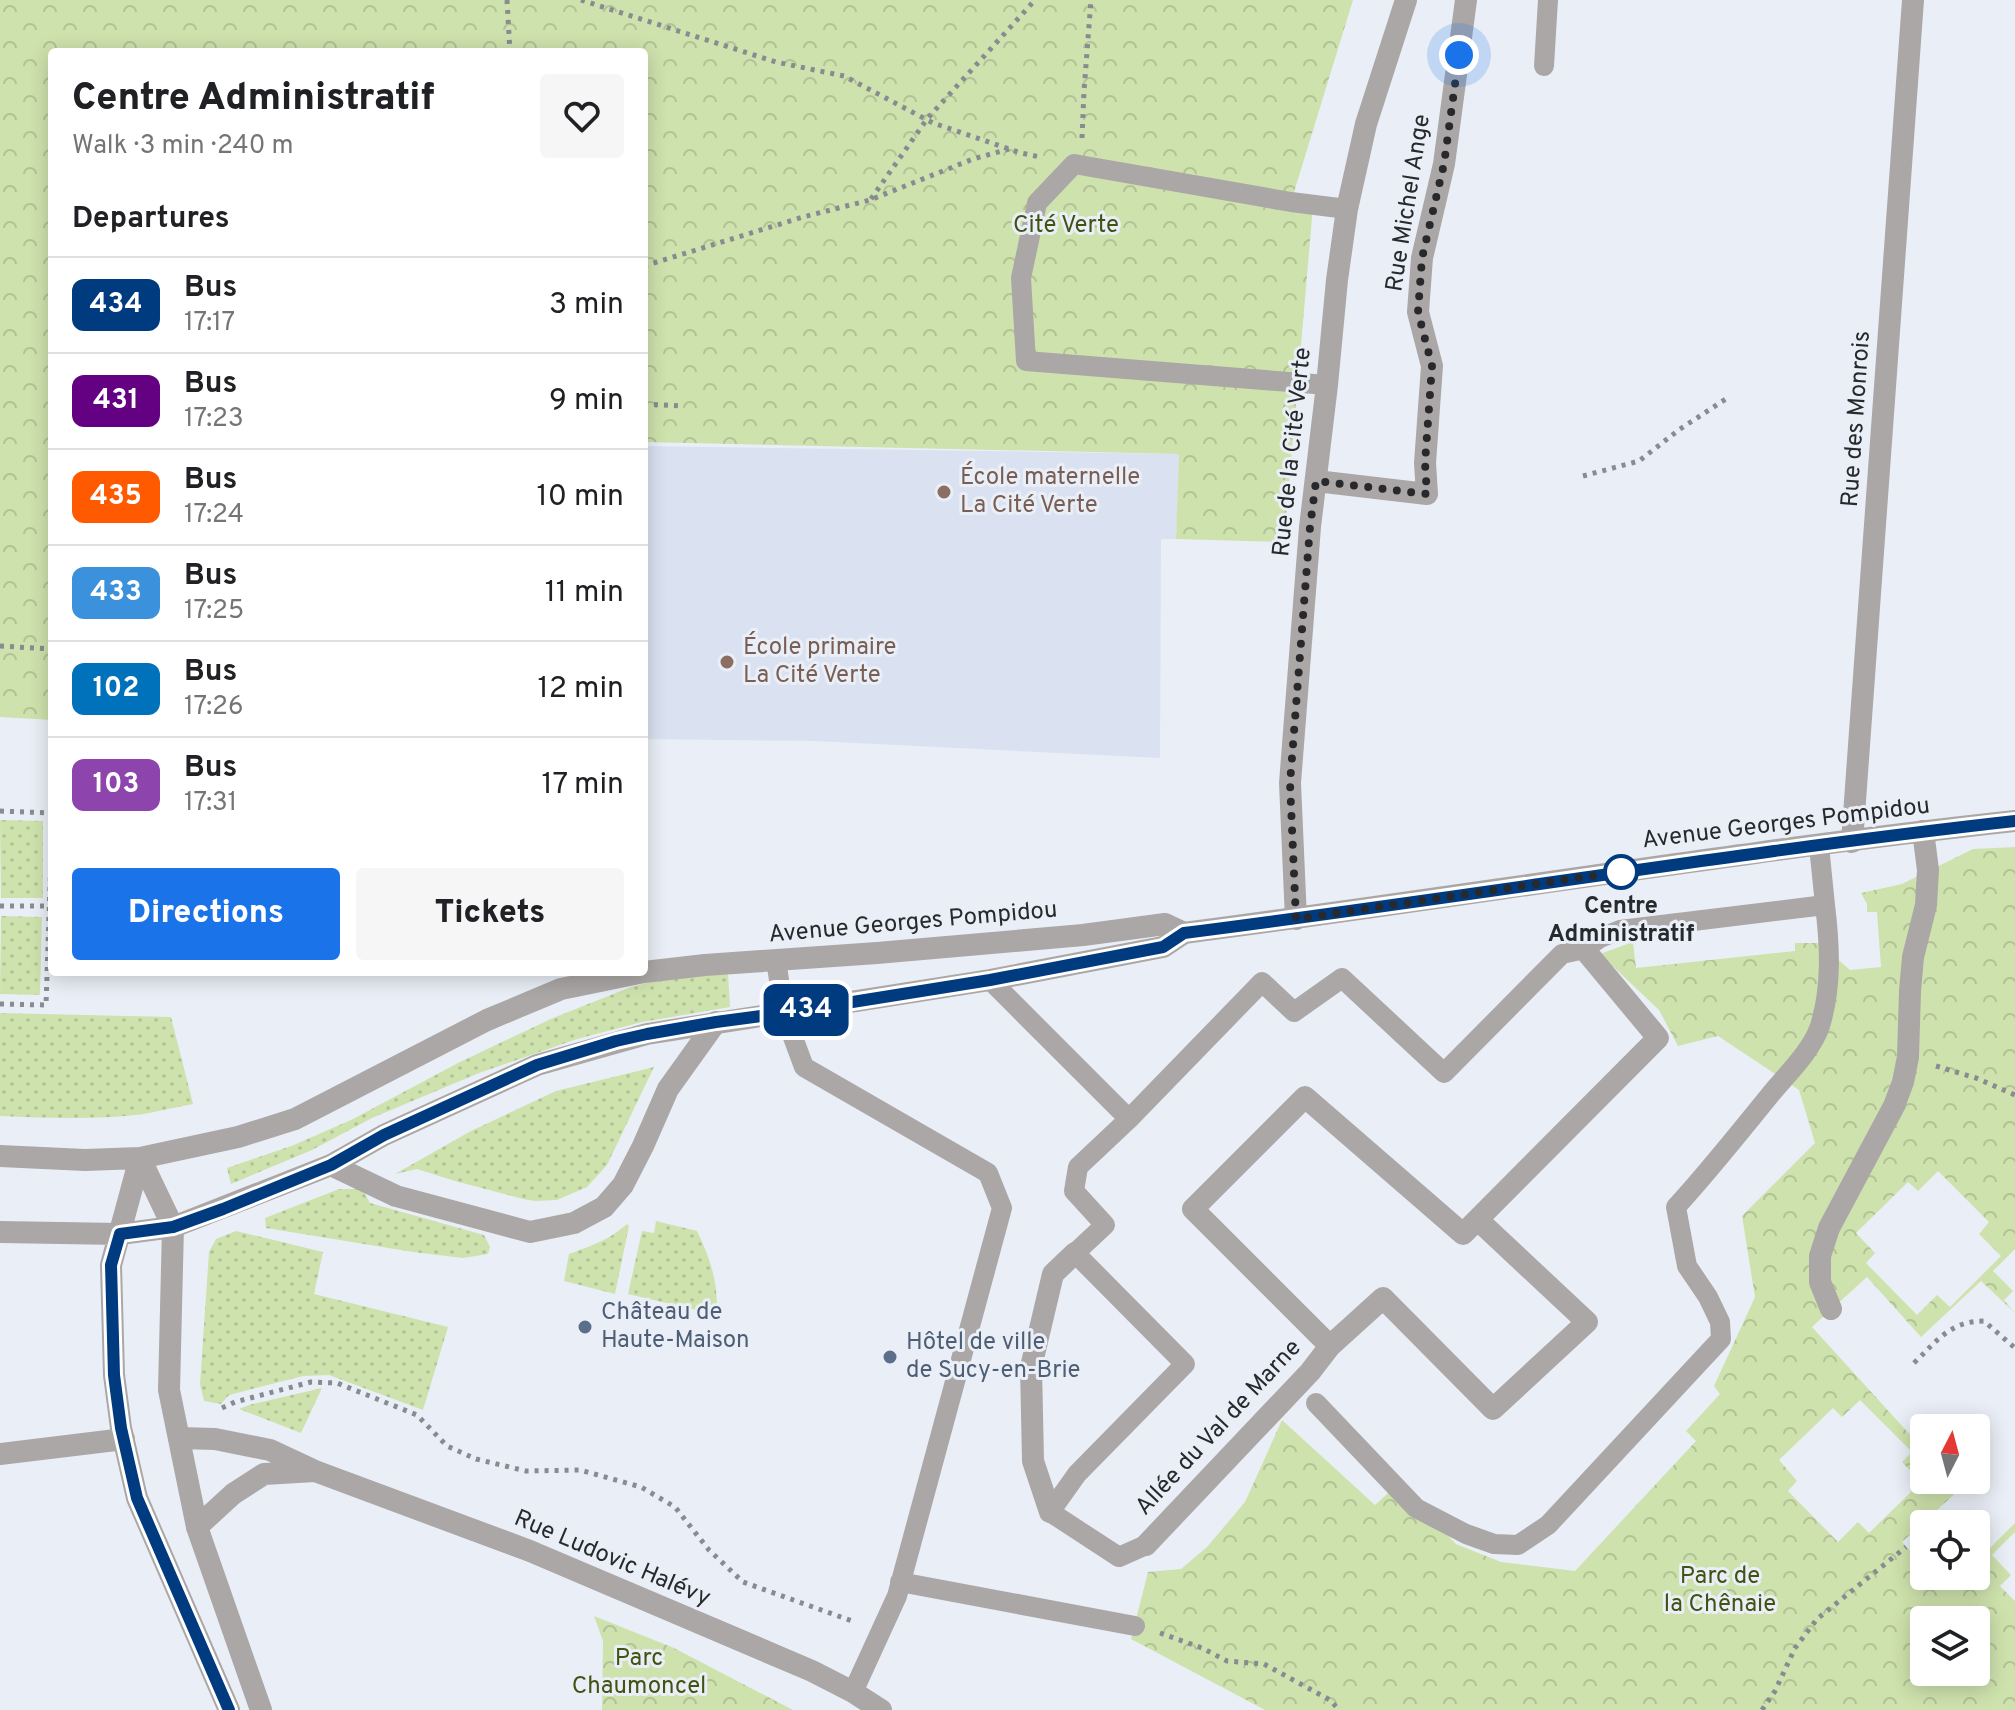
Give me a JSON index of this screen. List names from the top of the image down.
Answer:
{
  "streets": {
    "street": [
      "Rue Michel Ange",
      "Rue des Monrois",
      "Rue de la Cité Verte",
      "Avenue Georges Pompidou",
      "Allée du Val de Marne",
      "Rue Ludovic Halévy"
    ]
  },
  "crossings": [
    ["Rue Michel Ange", "Rue de la Cité Verte"],
    ["Rue des Monrois", "Avenue Georges Pompidou"],
    ["Rue de la Cité Verte", "Avenue Georges Pompidou"]
  ],
  "parks": ["Cité Verte", "Parc de la Chênaie", "Parc Chaumoncel"],
  "places": [
    "École maternelle La Cité Verte",
    "École primaire La Cité Verte",
    "Centre Administratif",
    "Château de Haute-Maison",
    "Hôtel de ville de Sucy-en-Brie"
  ],
  "lines": ["bus line 434"],
  "north": "top",
  "page": {
    "on_map": "434",
    "heading": [
      ["Centre Administratif", "Walk · 3 min · 240 m"],
      "Departures"
    ],
    "list": [
      {
        "mark": "434",
        "name": "Bus",
        "note": "17:17",
        "value": "3 min"
      },
      {
        "mark": "431",
        "name": "Bus",
        "note": "17:23",
        "value": "9 min"
      },
      {
        "mark": "435",
        "name": "Bus",
        "note": "17:24",
        "value": "10 min"
      },
      {
        "mark": "433",
        "name": "Bus",
        "note": "17:25",
        "value": "11 min"
      },
      {
        "mark": "102",
        "name": "Bus",
        "note": "17:26",
        "value": "12 min"
      },
      {
        "mark": "103",
        "name": "Bus",
        "note": "17:31",
        "value": "17 min"
      }
    ],
    "buttons": ["Directions", "Tickets"]
  }
}
